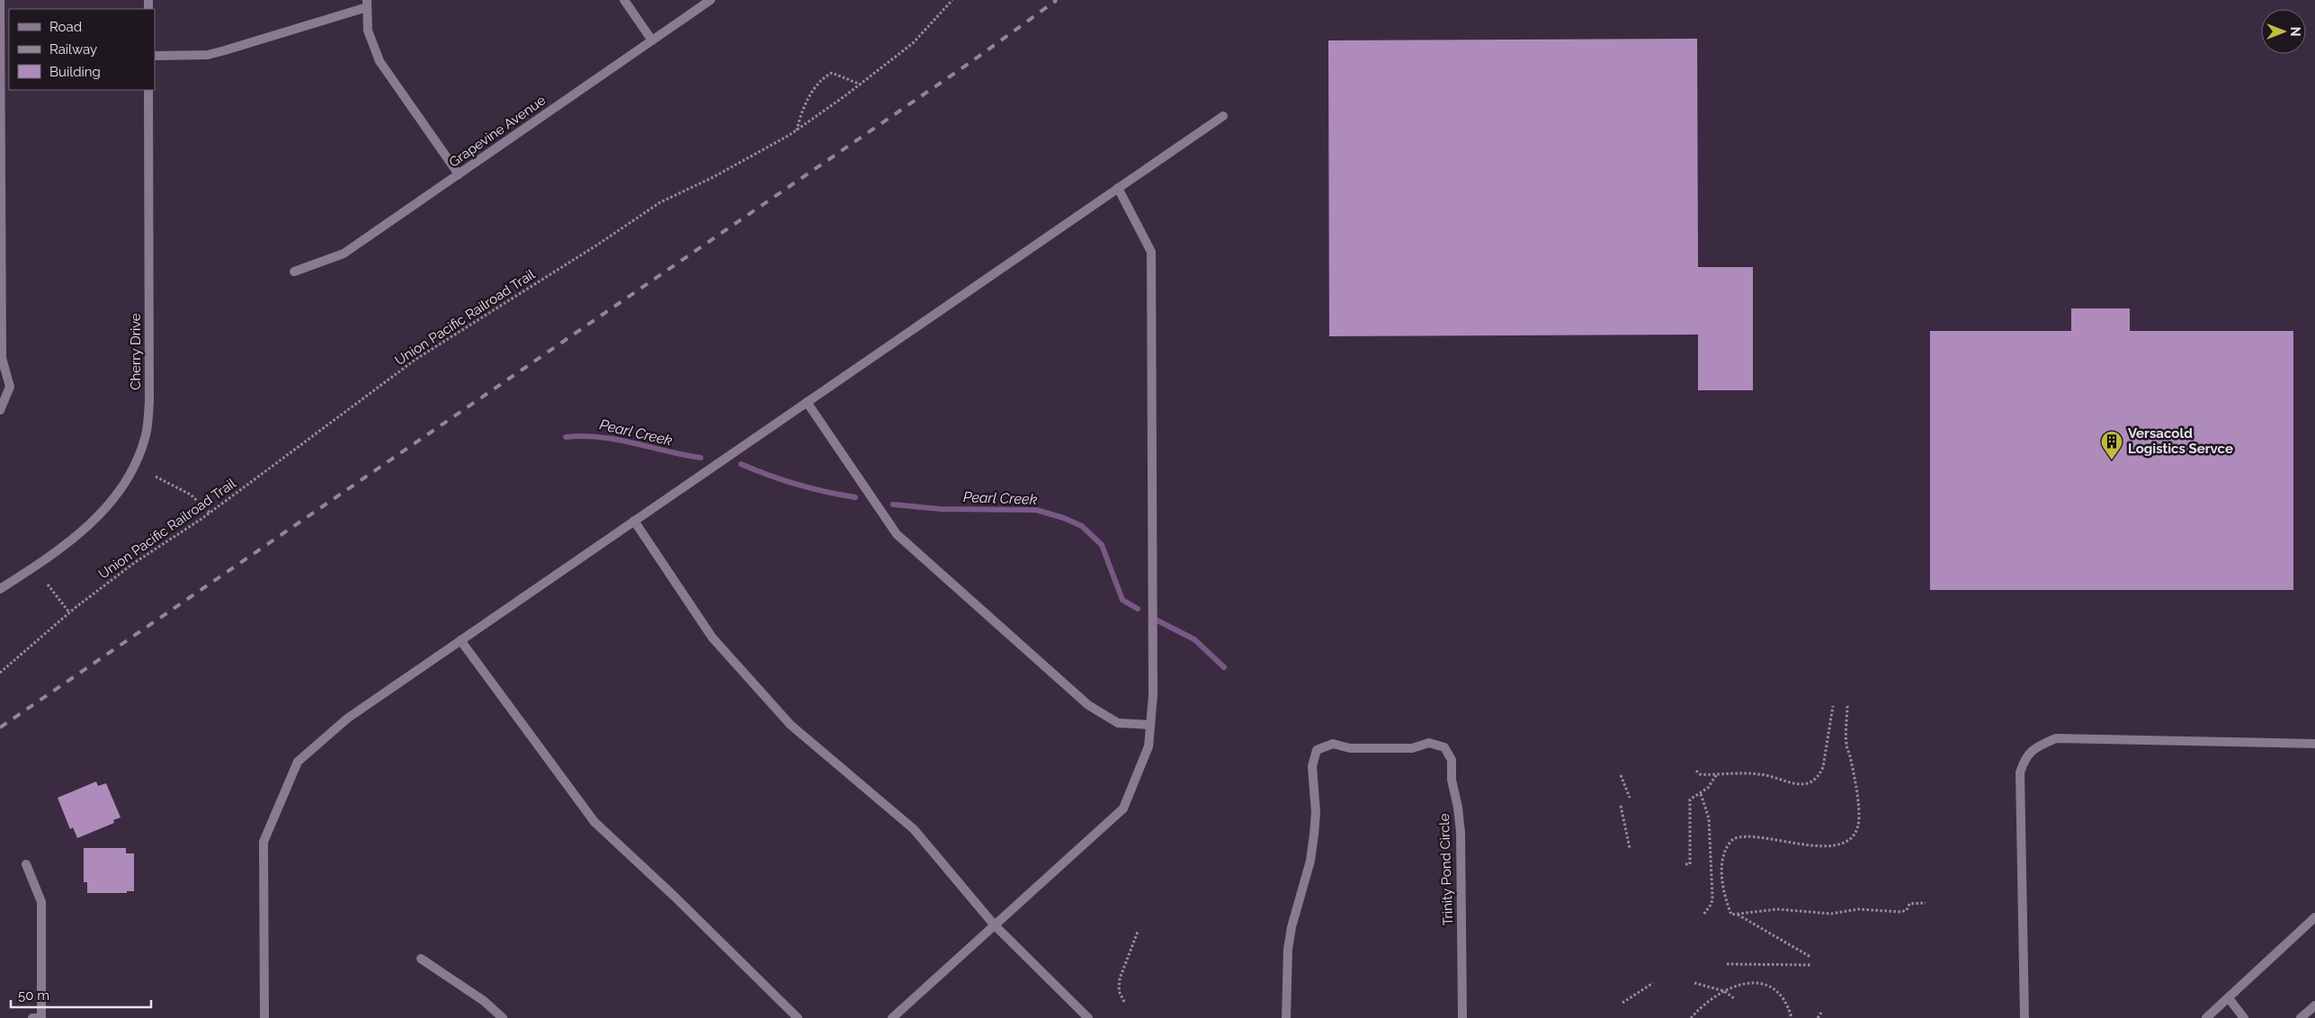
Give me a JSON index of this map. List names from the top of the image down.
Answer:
{
  "streets": {
    "street": ["Grapevine Avenue", "Cherry Drive", "Trinity Pond Circle"],
    "path": ["Union Pacific Railroad Trail"]
  },
  "water": ["Pearl Creek"],
  "places": {
    "building": ["Versacold Logistics Servce"]
  },
  "legend": ["Road", "Railway", "Building"],
  "scale_bar": "50 m",
  "north": "right"
}
